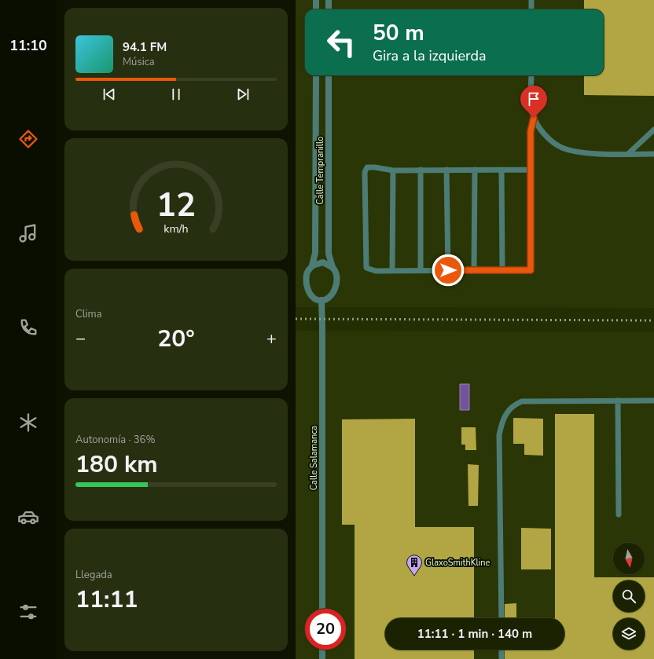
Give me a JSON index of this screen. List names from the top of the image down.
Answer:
{
  "streets": {
    "street": ["Calle Tempranillo", "Calle Salamanca"]
  },
  "crossings": [
    ["Calle Tempranillo", "Calle Salamanca"]
  ],
  "places": {
    "building": ["GlaxoSmithKline"]
  },
  "north": "bottom",
  "page": {
    "tabs": "11:10",
    "turn": ["50 m", "Gira a la izquierda"],
    "song": ["94.1 FM", "Música"],
    "tile": [
      "Clima",
      ["Autonomía · 36%", "180 km"],
      ["Llegada", "11:11"]
    ],
    "heat": ["−", "20°", "+"],
    "limit": "20",
    "trip": "11:11 · 1 min · 140 m",
    "gauge": ["12", "km/h"]
  }
}
